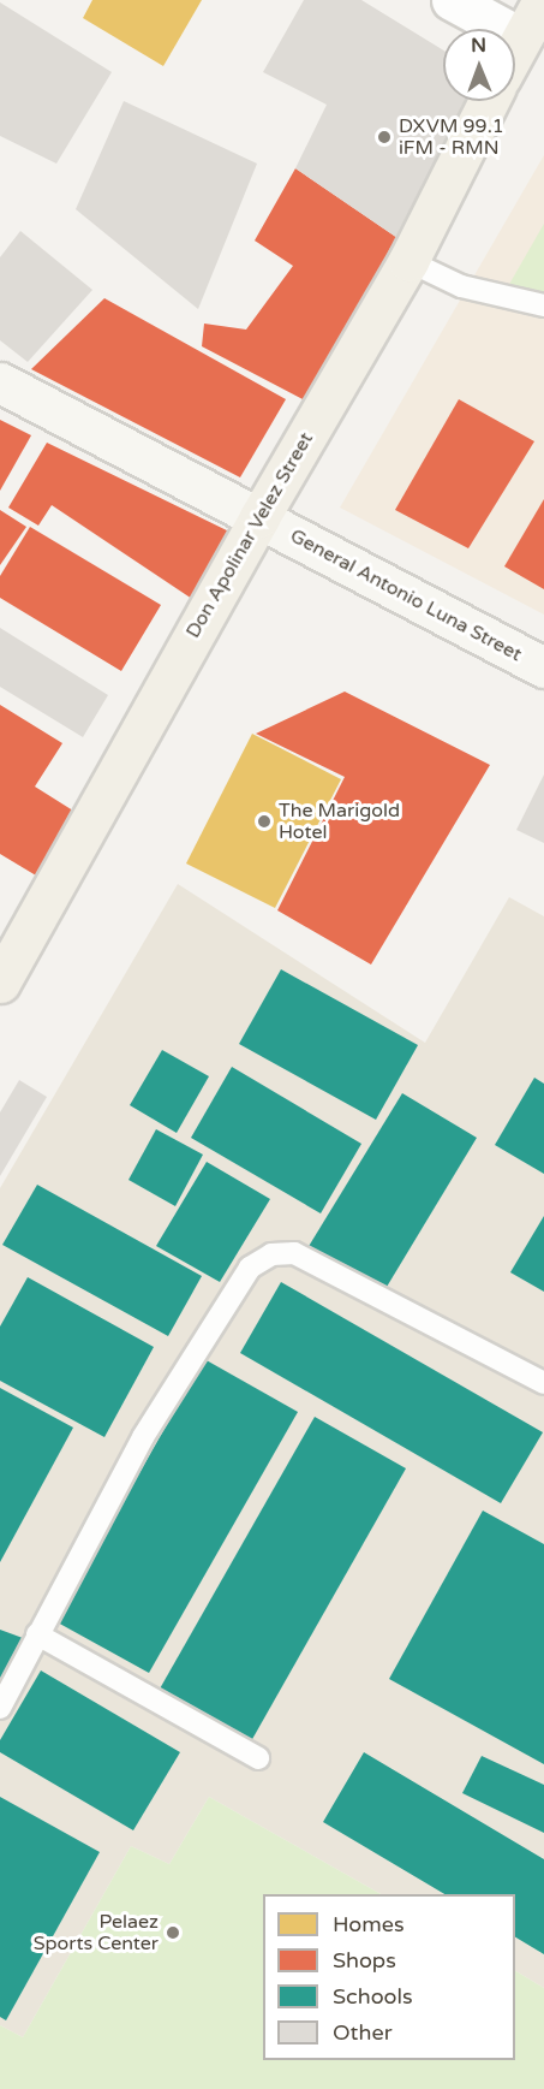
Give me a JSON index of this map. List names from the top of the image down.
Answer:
{
  "streets": {
    "main road": ["Don Apolinar Velez Street"],
    "street": ["General Antonio Luna Street"]
  },
  "crossings": [
    ["Don Apolinar Velez Street", "General Antonio Luna Street"]
  ],
  "places": ["DXVM 99.1 iFM - RMN", "The Marigold Hotel", "Pelaez Sports Center"],
  "legend": [
    "Homes",
    "Shops",
    "Schools",
    "Other"
  ],
  "north": "top"
}
